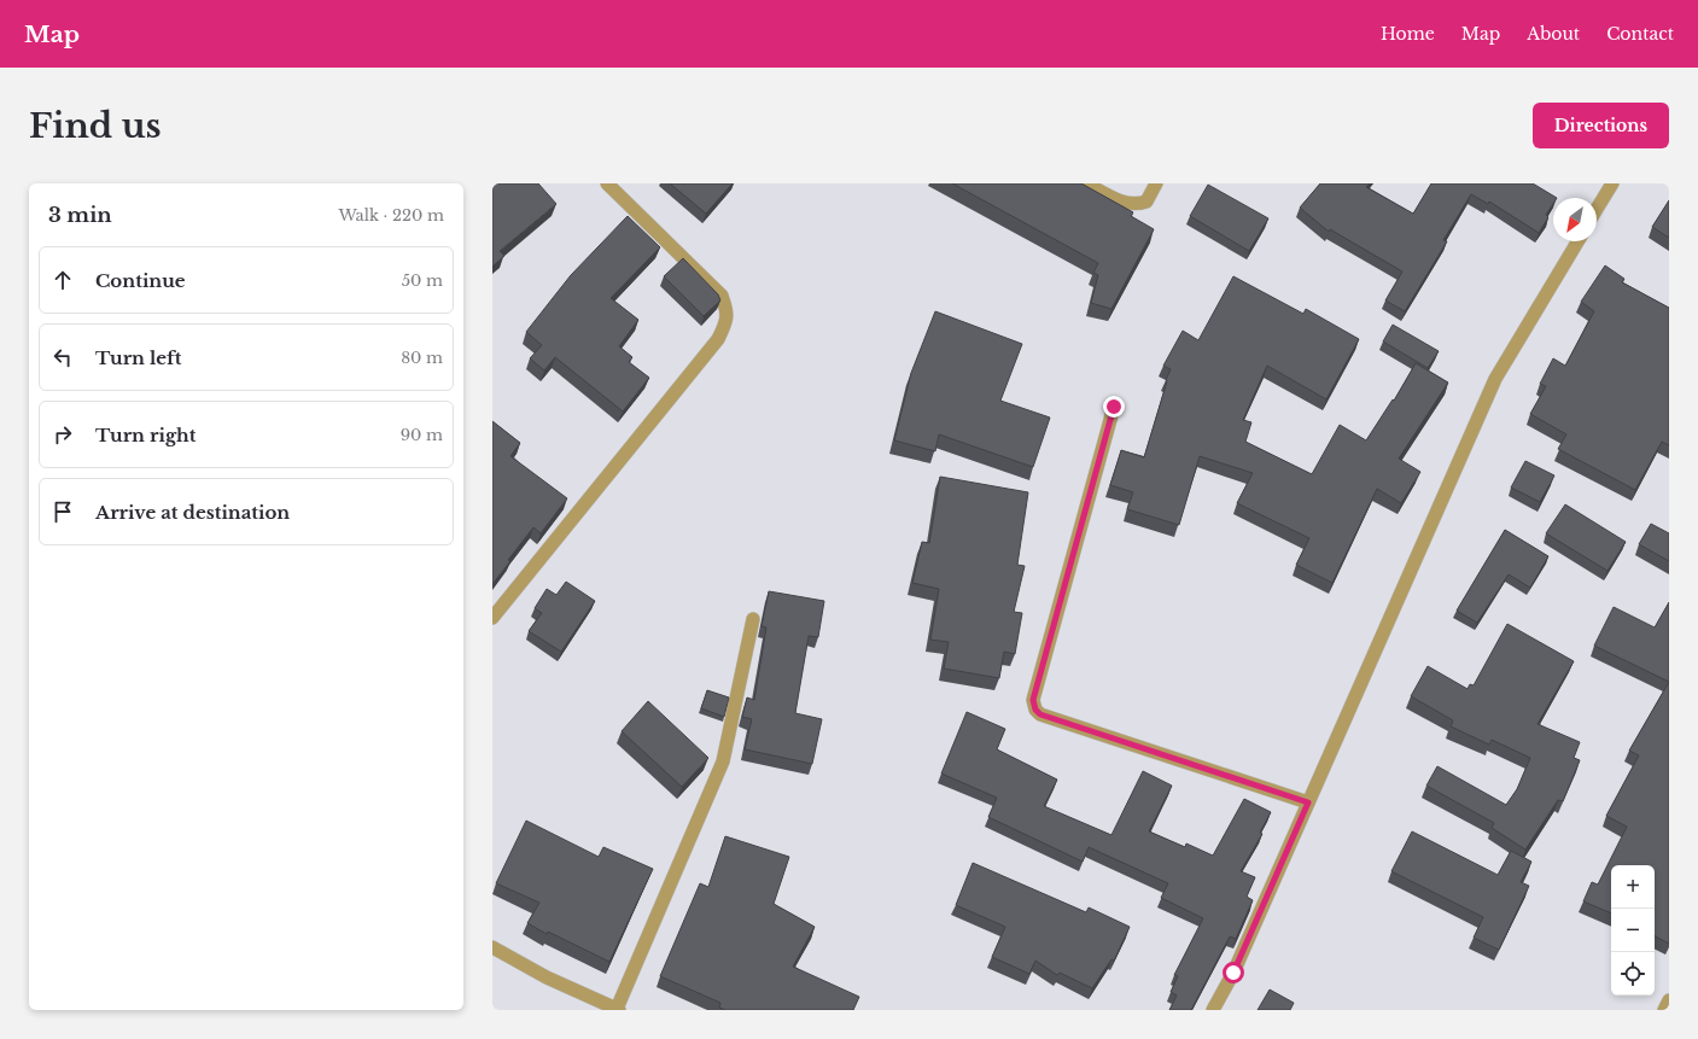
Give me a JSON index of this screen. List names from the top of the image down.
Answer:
{
  "north": "bottom left",
  "page": {
    "header": "Map",
    "nav": [
      "Home",
      "Map",
      "About",
      "Contact"
    ],
    "buttons": "Directions",
    "title": "Find us",
    "heading": ["3 min", "Walk · 220 m"],
    "list": [
      ["Continue", "50 m"],
      ["Turn left", "80 m"],
      ["Turn right", "90 m"],
      "Arrive at destination"
    ],
    "map_buttons": ["+", "−"]
  }
}
